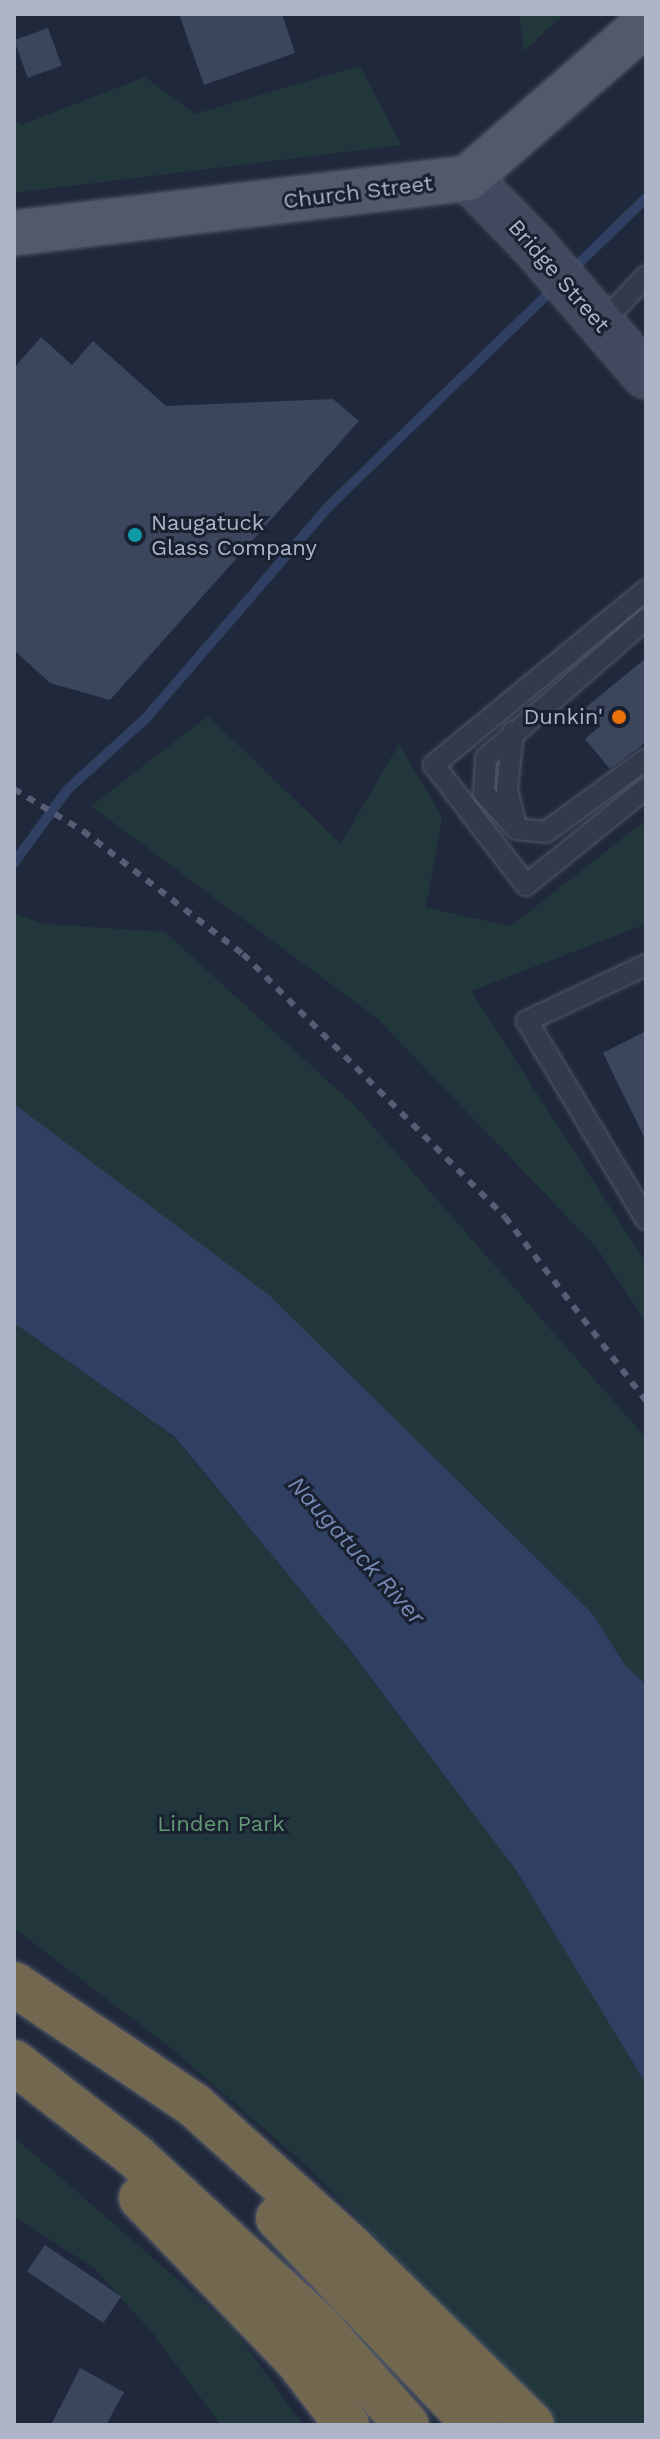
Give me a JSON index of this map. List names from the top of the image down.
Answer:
{
  "streets": {
    "main road": ["Church Street", "Bridge Street"]
  },
  "crossings": [
    ["Church Street", "Bridge Street"]
  ],
  "water": ["Naugatuck River"],
  "parks": ["Linden Park"],
  "places": ["Naugatuck Glass Company", "Dunkin'"]
}
